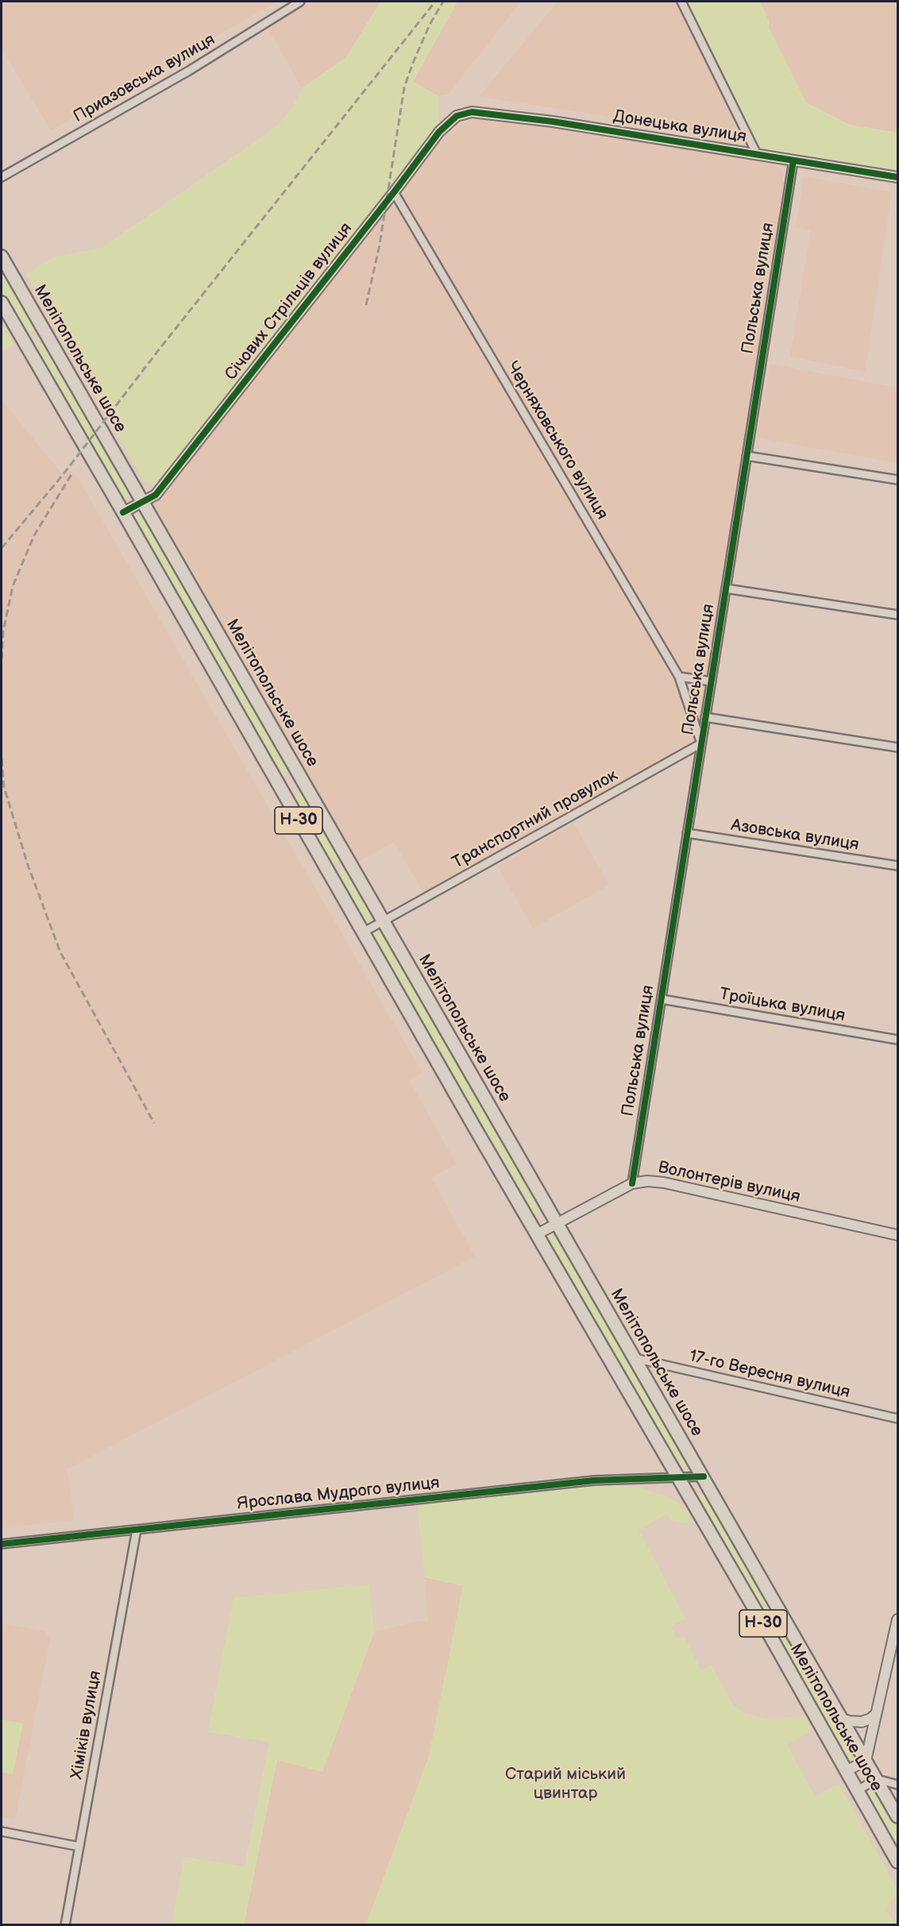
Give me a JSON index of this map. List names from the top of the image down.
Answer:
{
  "streets": {
    "main road": ["Мелітопольське шосе", "Н-30"],
    "street": [
      "Приазовська вулиця",
      "Донецька вулиця",
      "Польська вулиця",
      "Січових Стрільців вулиця",
      "Черняховського вулиця",
      "Транспортний провулок",
      "Азовська вулиця",
      "Троїцька вулиця",
      "Волонтерів вулиця",
      "17-го Вересня вулиця",
      "Ярослава Мудрого вулиця",
      "Хіміків вулиця"
    ]
  },
  "crossings": [
    ["Донецька вулиця", "Польська вулиця"],
    ["Донецька вулиця", "Січових Стрільців вулиця"],
    ["Польська вулиця", "Черняховського вулиця"],
    ["Польська вулиця", "Транспортний провулок"],
    ["Польська вулиця", "Азовська вулиця"],
    ["Польська вулиця", "Троїцька вулиця"],
    ["Польська вулиця", "Волонтерів вулиця"],
    ["Січових Стрільців вулиця", "Мелітопольське шосе"],
    ["Січових Стрільців вулиця", "Черняховського вулиця"],
    ["Мелітопольське шосе", "Транспортний провулок"],
    ["Мелітопольське шосе", "Волонтерів вулиця"],
    ["Мелітопольське шосе", "17-го Вересня вулиця"],
    ["Мелітопольське шосе", "Ярослава Мудрого вулиця"],
    ["Черняховського вулиця", "Транспортний провулок"],
    ["Ярослава Мудрого вулиця", "Хіміків вулиця"]
  ],
  "parks": ["Старий міський цвинтар"]
}
